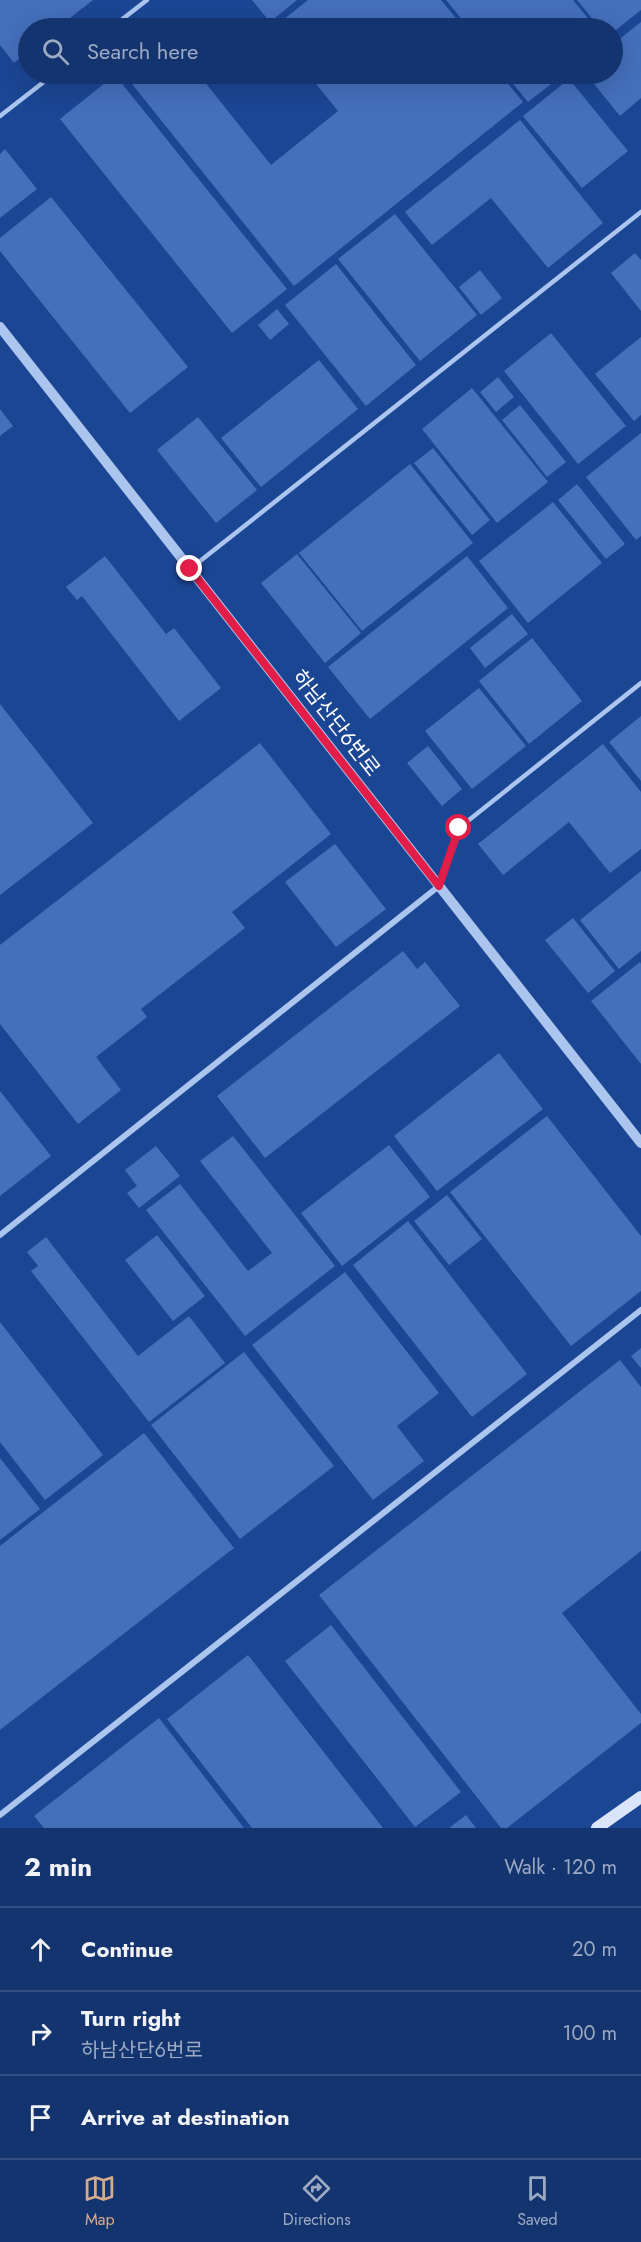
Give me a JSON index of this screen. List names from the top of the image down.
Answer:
{
  "streets": {
    "street": ["하남산단6번로"]
  },
  "page": {
    "search": "Search here",
    "heading": ["2 min", "Walk · 120 m"],
    "list": [
      ["Continue", "20 m"],
      ["Turn right", "하남산단6번로", "100 m"],
      "Arrive at destination"
    ],
    "nav": ["Map", "Directions", "Saved"]
  }
}
